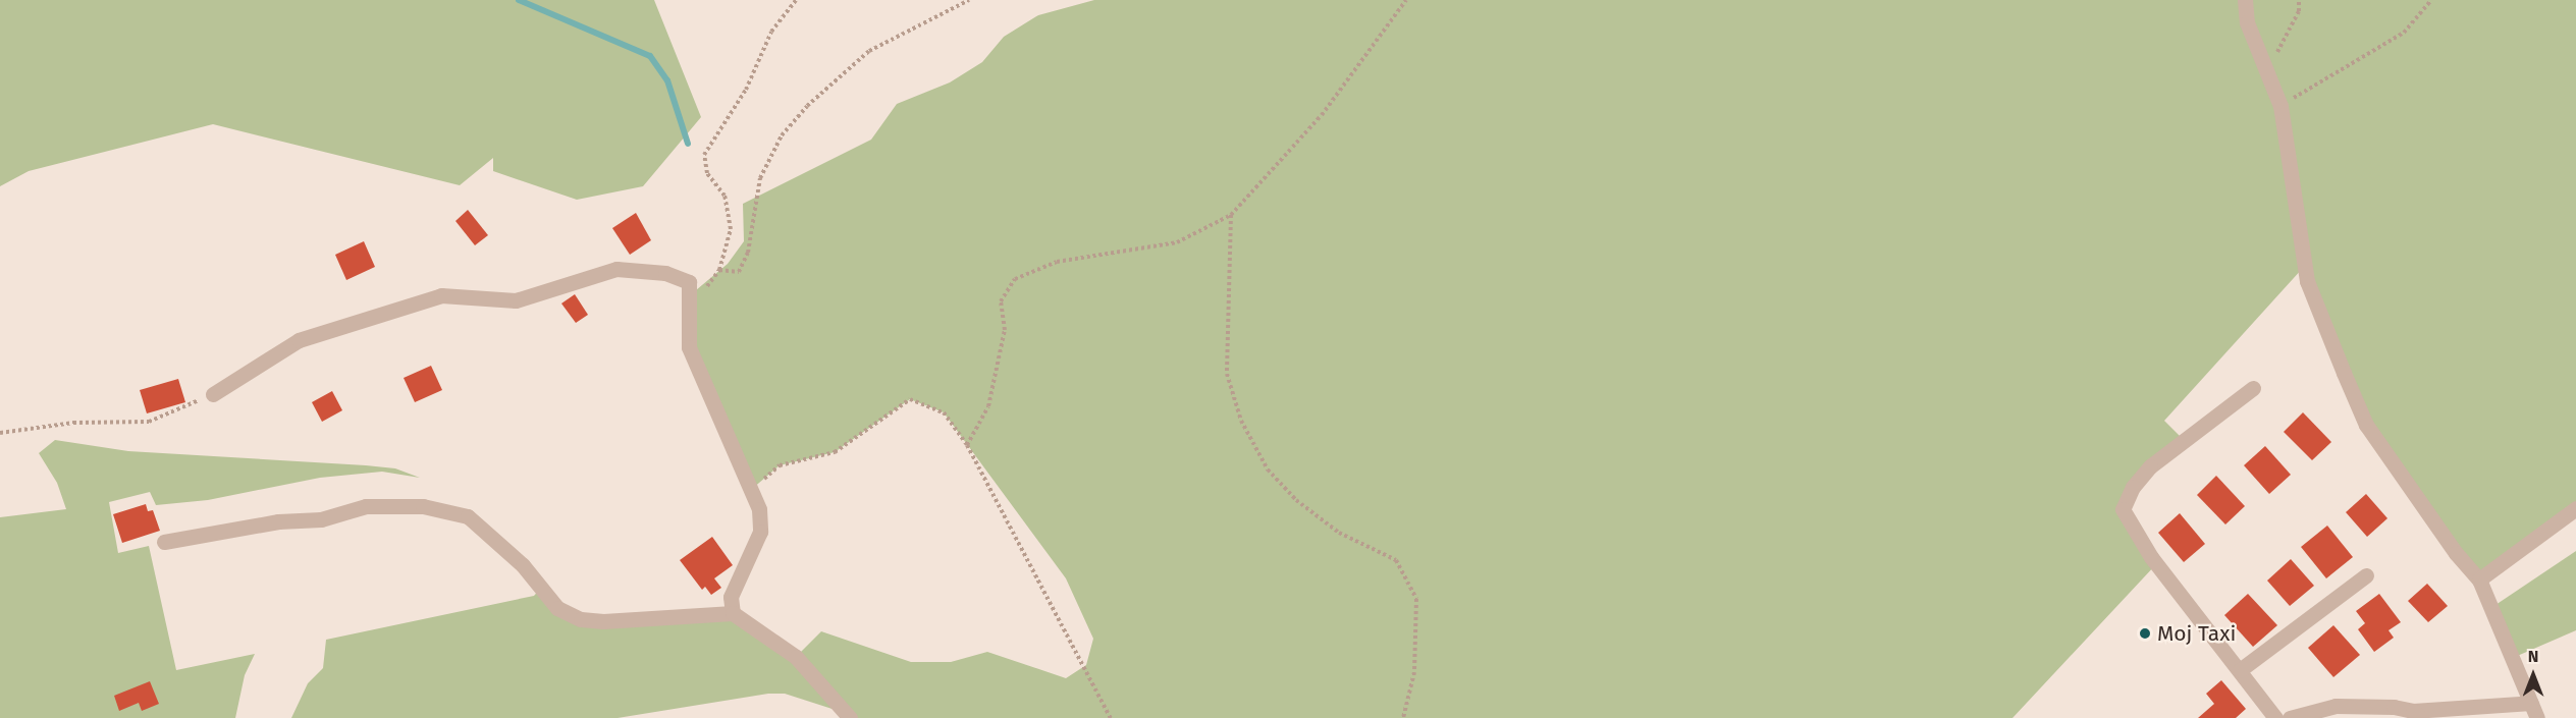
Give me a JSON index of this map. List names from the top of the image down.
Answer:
{
  "places": ["Moj Taxi"],
  "north": "top"
}
